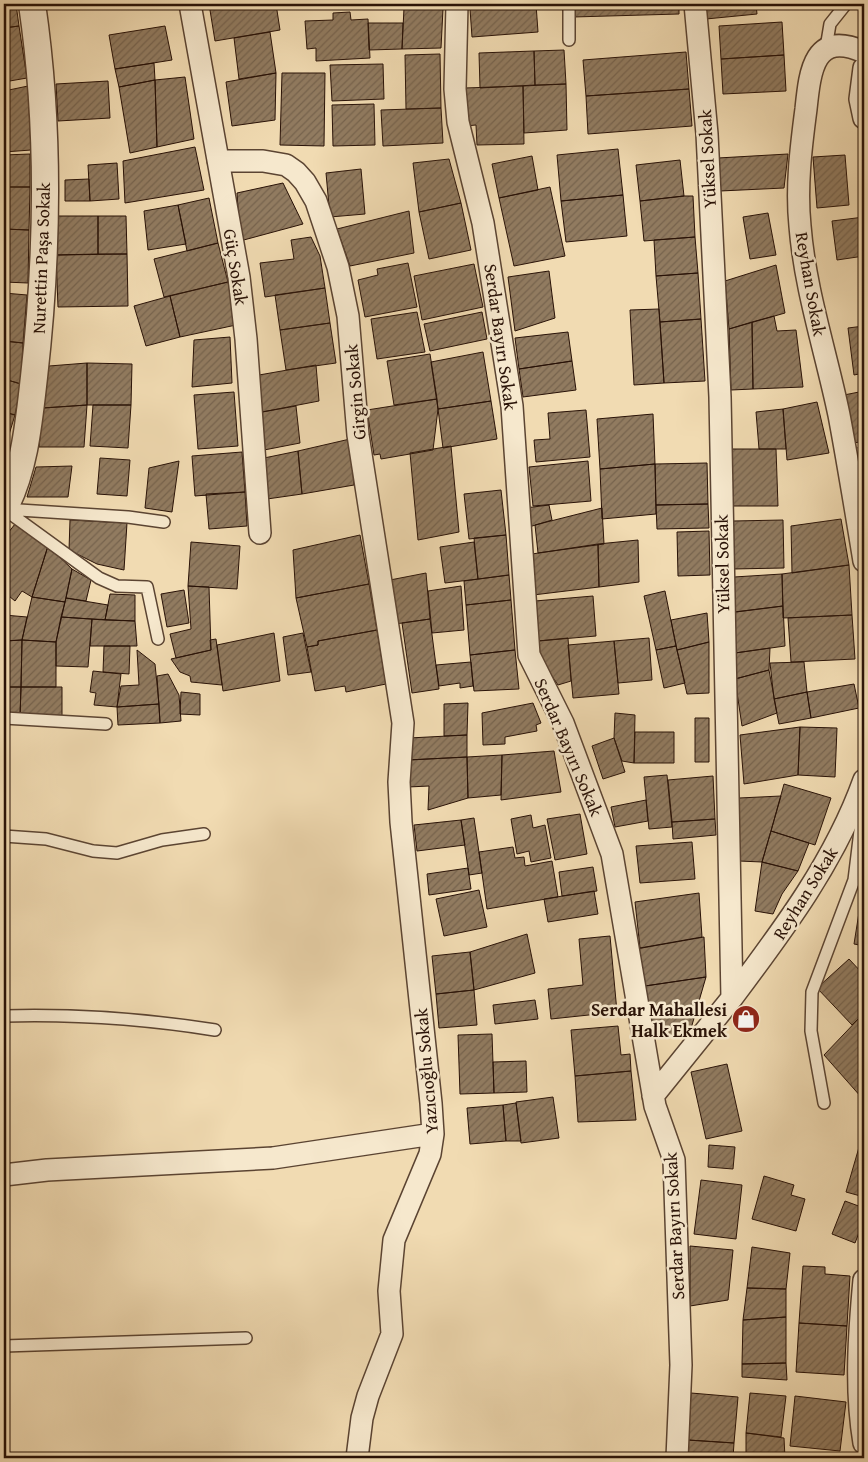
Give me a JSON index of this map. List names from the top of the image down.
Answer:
{
  "streets": {
    "street": [
      "Yüksel Sokak",
      "Nurettin Paşa Sokak",
      "Güç Sokak",
      "Reyhan Sokak",
      "Serdar Bayırı Sokak",
      "Girgin Sokak",
      "Yazıcıoğlu Sokak"
    ]
  },
  "crossings": [
    ["Yüksel Sokak", "Reyhan Sokak"],
    ["Güç Sokak", "Girgin Sokak"],
    ["Girgin Sokak", "Yazıcıoğlu Sokak"]
  ],
  "places": {
    "shop": ["Serdar Mahallesi Halk Ekmek"]
  }
}
